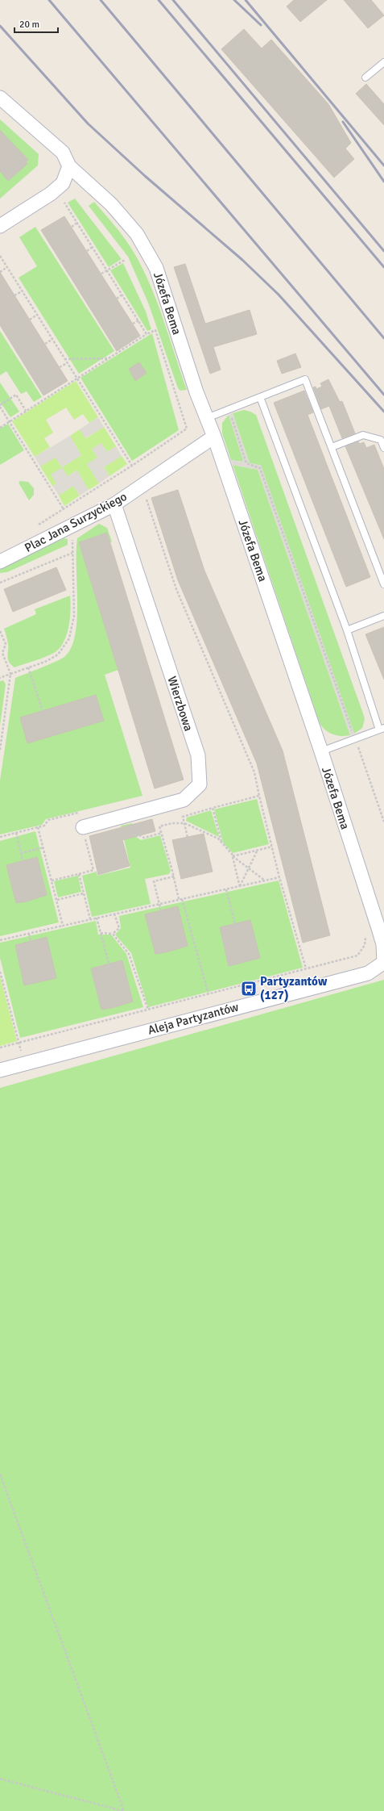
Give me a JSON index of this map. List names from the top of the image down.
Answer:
{
  "streets": {
    "street": [
      "Józefa Bema",
      "Plac Jana Surzyckiego",
      "Wierzbowa",
      "Aleja Partyzantów"
    ]
  },
  "crossings": [
    ["Józefa Bema", "Plac Jana Surzyckiego"],
    ["Józefa Bema", "Aleja Partyzantów"],
    ["Plac Jana Surzyckiego", "Wierzbowa"]
  ],
  "places": {
    "bus stop": ["Partyzantów (127)"]
  },
  "scale_bar": "20 m"
}
